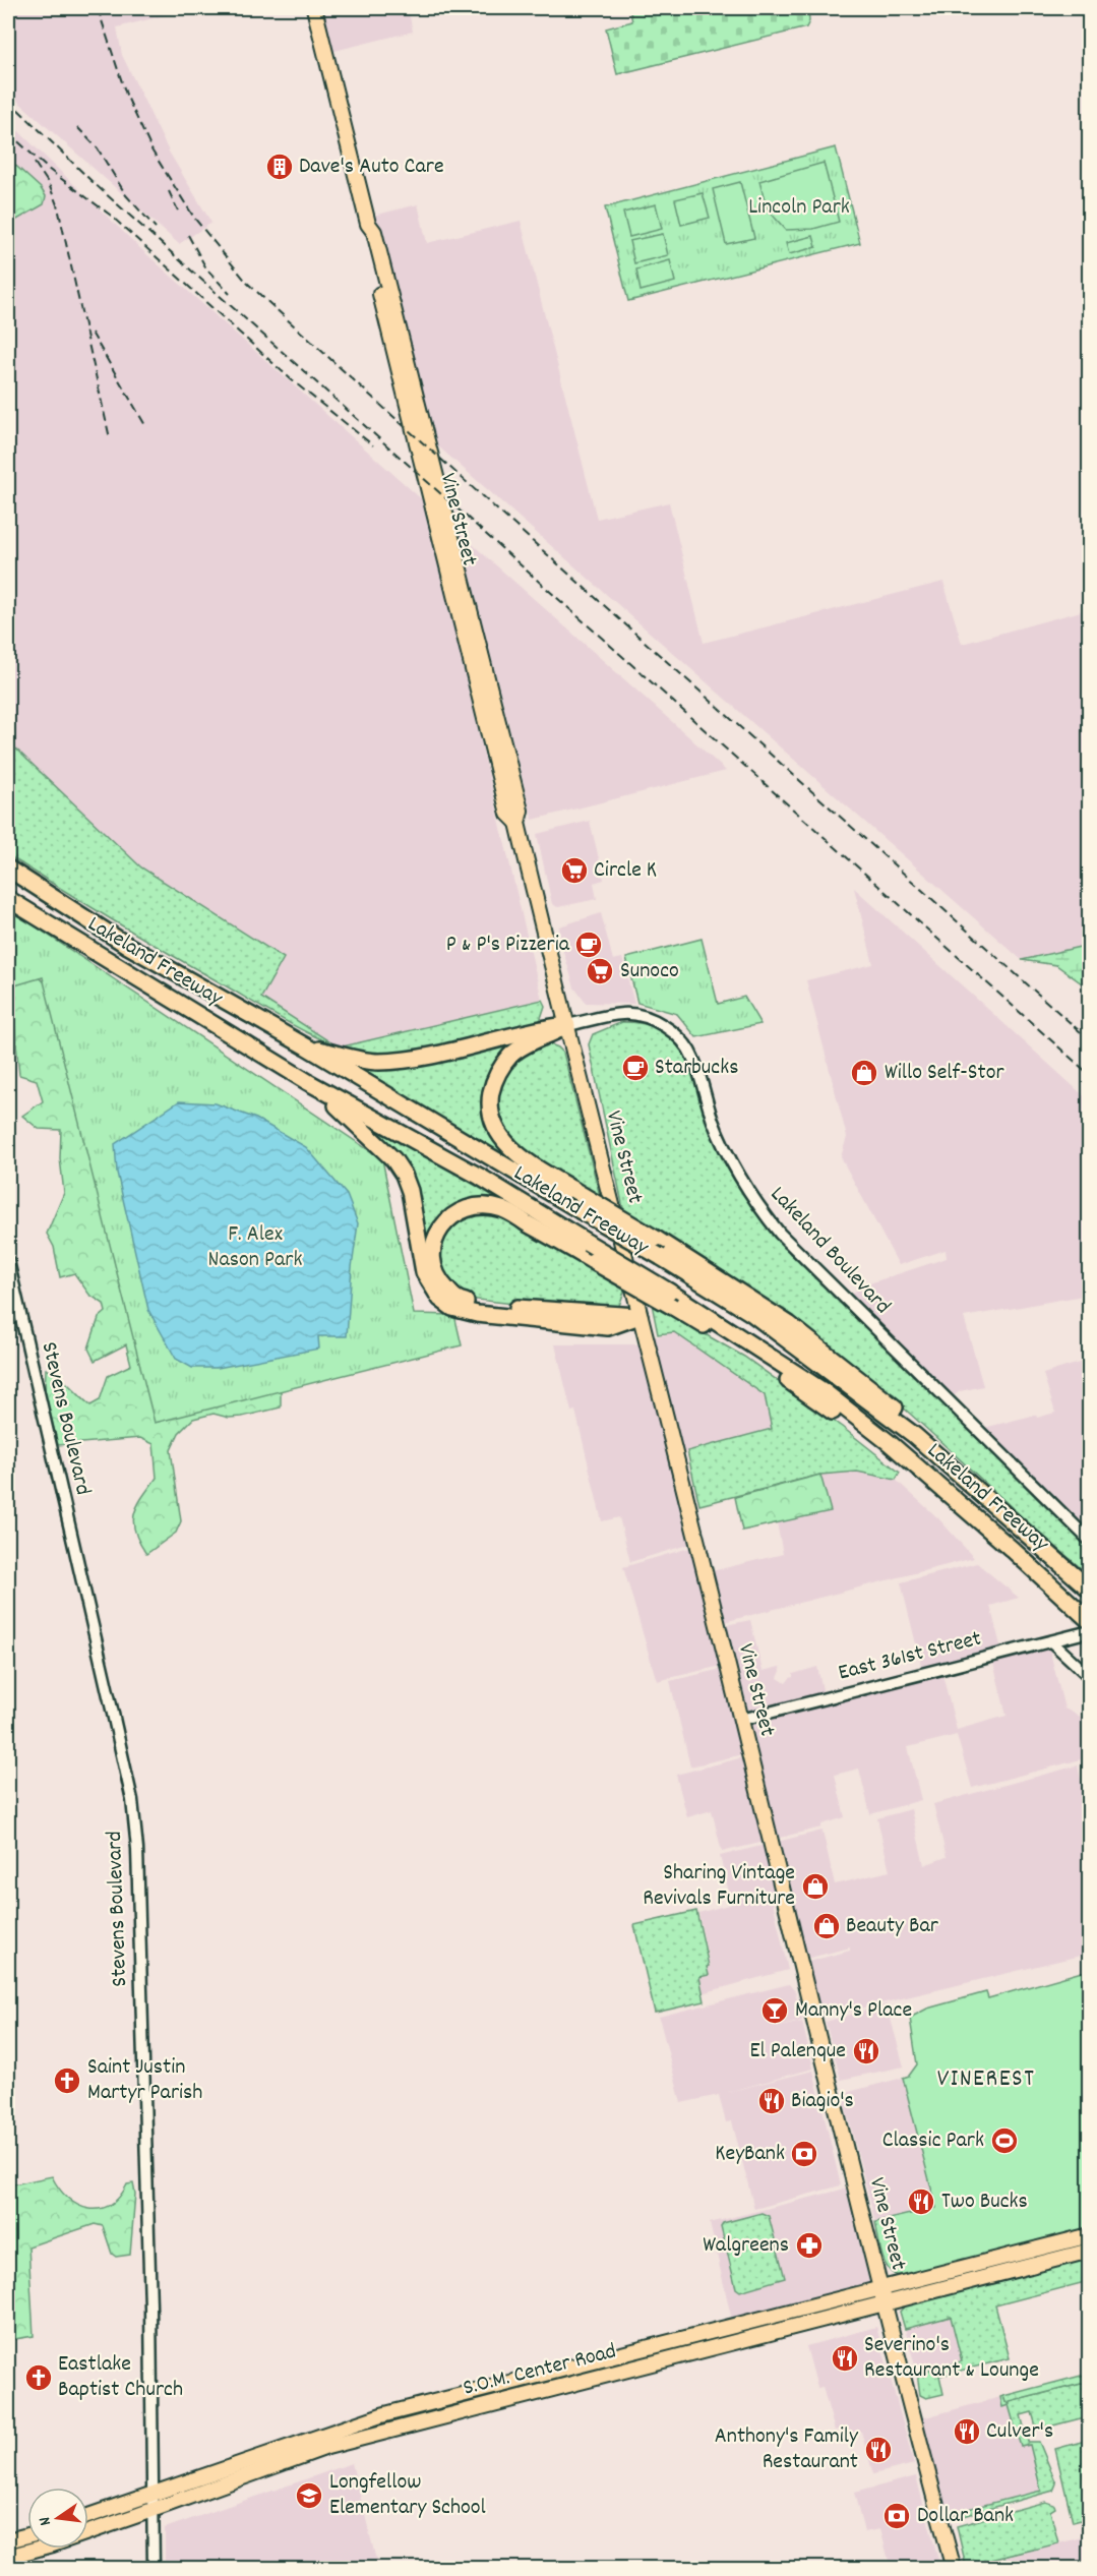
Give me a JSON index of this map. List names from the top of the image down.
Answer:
{
  "streets": {
    "highway": ["Lakeland Freeway"],
    "main road": ["Vine Street", "S.O.M. Center Road"],
    "street": ["Lakeland Boulevard", "Stevens Boulevard", "East 361st Street"]
  },
  "crossings": [
    ["Vine Street", "Lakeland Boulevard"],
    ["Vine Street", "East 361st Street"],
    ["Vine Street", "S.O.M. Center Road"],
    ["Stevens Boulevard", "S.O.M. Center Road"]
  ],
  "districts": ["VINEREST"],
  "parks": ["Lincoln Park", "F. Alex Nason Park"],
  "places": {
    "building": ["Dave's Auto Care"],
    "supermarket": ["Circle K", "Sunoco"],
    "cafe": ["P & P's Pizzeria", "Starbucks"],
    "shop": ["Willo Self-Stor", "Sharing Vintage Revivals Furniture", "Beauty Bar"],
    "bar": ["Manny's Place"],
    "restaurant": [
      "El Palenque",
      "Biagio's",
      "Two Bucks",
      "Severino's Restaurant & Lounge",
      "Culver's",
      "Anthony's Family Restaurant"
    ],
    "church": ["Saint Justin Martyr Parish", "Eastlake Baptist Church"],
    "sports": ["Classic Park"],
    "bank": ["KeyBank", "Dollar Bank"],
    "pharmacy": ["Walgreens"],
    "school or university": ["Longfellow Elementary School"]
  },
  "north": "left"
}
